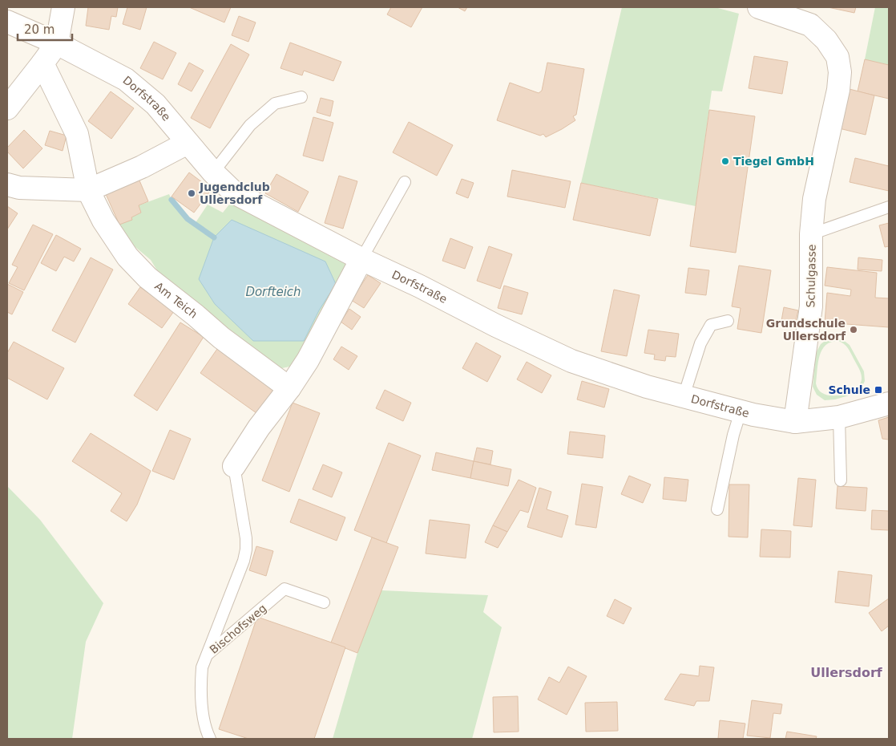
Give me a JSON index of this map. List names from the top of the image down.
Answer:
{
  "streets": {
    "street": ["Dorfstraße", "Schulgasse", "Am Teich"],
    "lane": ["Bischofsweg"]
  },
  "crossings": [
    ["Dorfstraße", "Schulgasse"]
  ],
  "districts": ["Ullersdorf"],
  "water": ["Dorfteich"],
  "places": {
    "other": ["Tiegel GmbH", "Jugendclub Ullersdorf", "Grundschule Ullersdorf"],
    "transit": ["Schule"]
  },
  "scale_bar": "20 m"
}
